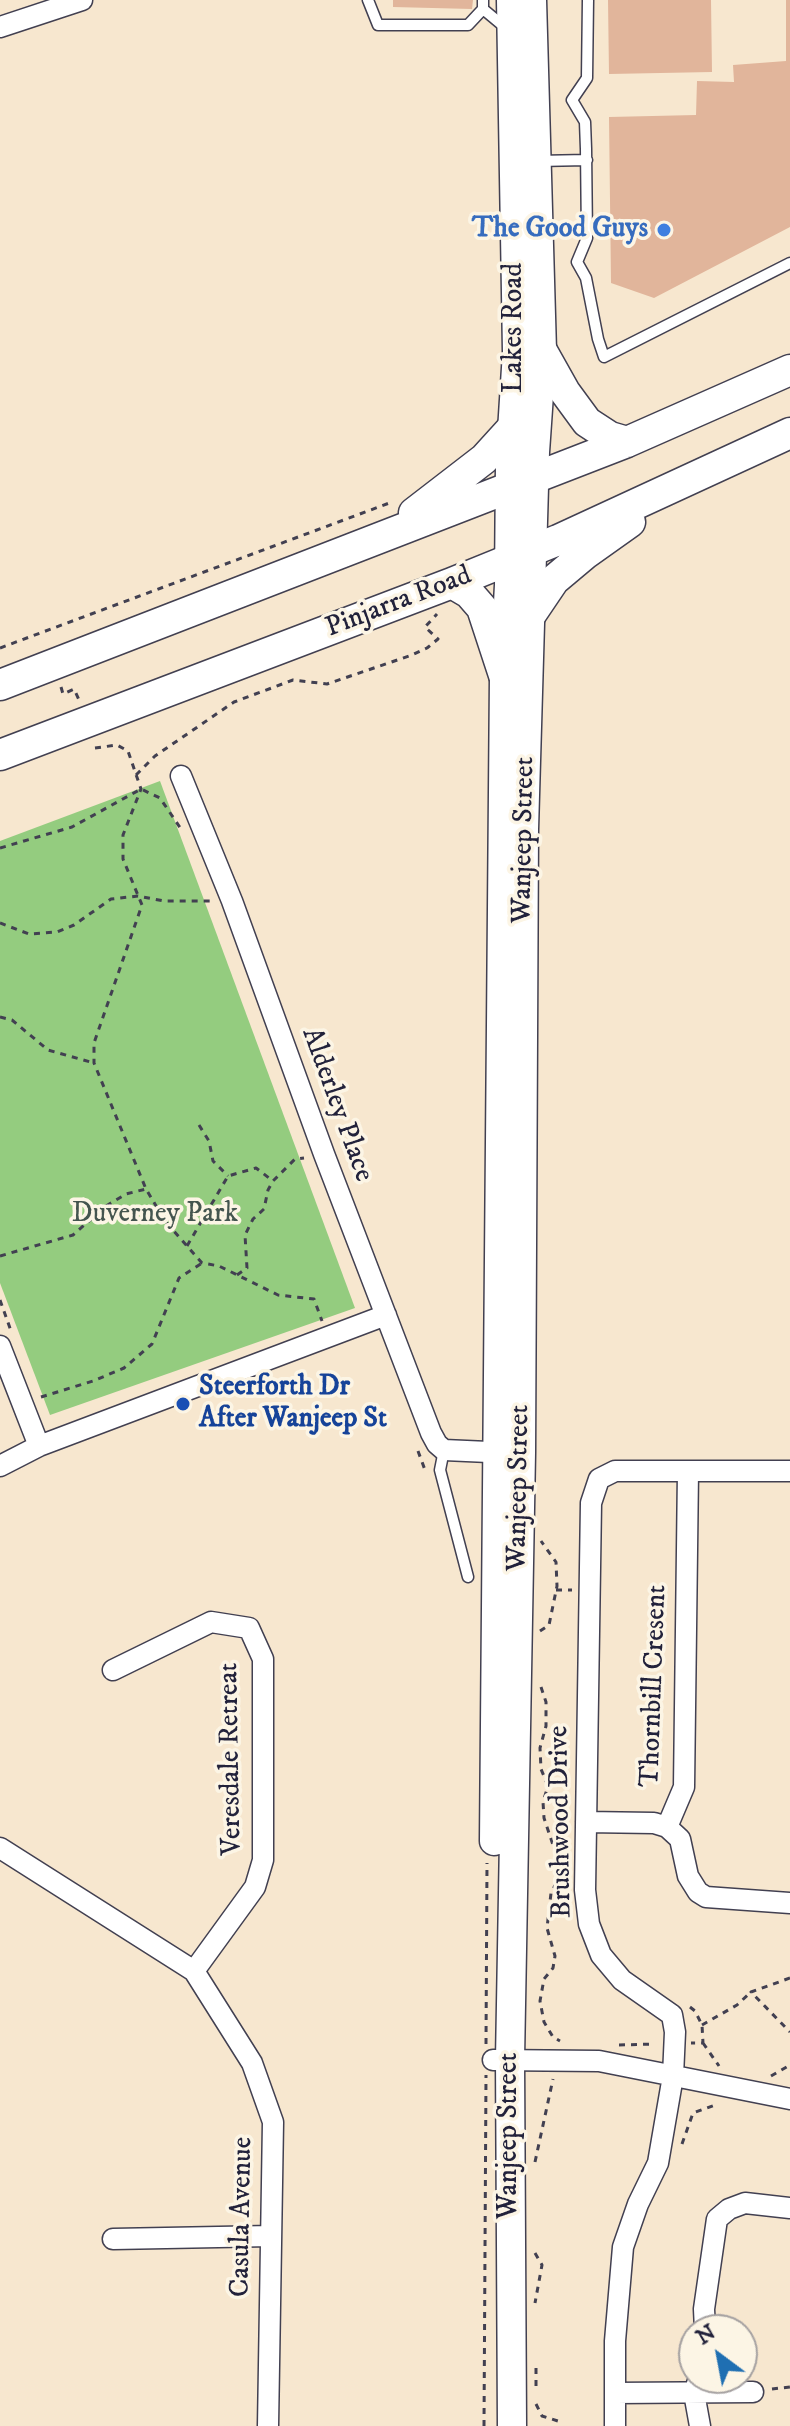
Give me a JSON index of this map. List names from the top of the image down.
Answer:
{
  "streets": {
    "main road": ["Lakes Road", "Pinjarra Road", "Wanjeep Street"],
    "street": [
      "Alderley Place",
      "Thornbill Cresent",
      "Veresdale Retreat",
      "Brushwood Drive",
      "Casula Avenue"
    ]
  },
  "crossings": [
    ["Lakes Road", "Pinjarra Road"],
    ["Lakes Road", "Wanjeep Street"],
    ["Pinjarra Road", "Wanjeep Street"],
    ["Thornbill Cresent", "Brushwood Drive"],
    ["Veresdale Retreat", "Casula Avenue"]
  ],
  "parks": ["Duverney Park"],
  "places": ["The Good Guys", "Steerforth Dr After Wanjeep St"],
  "north": "top left"
}
